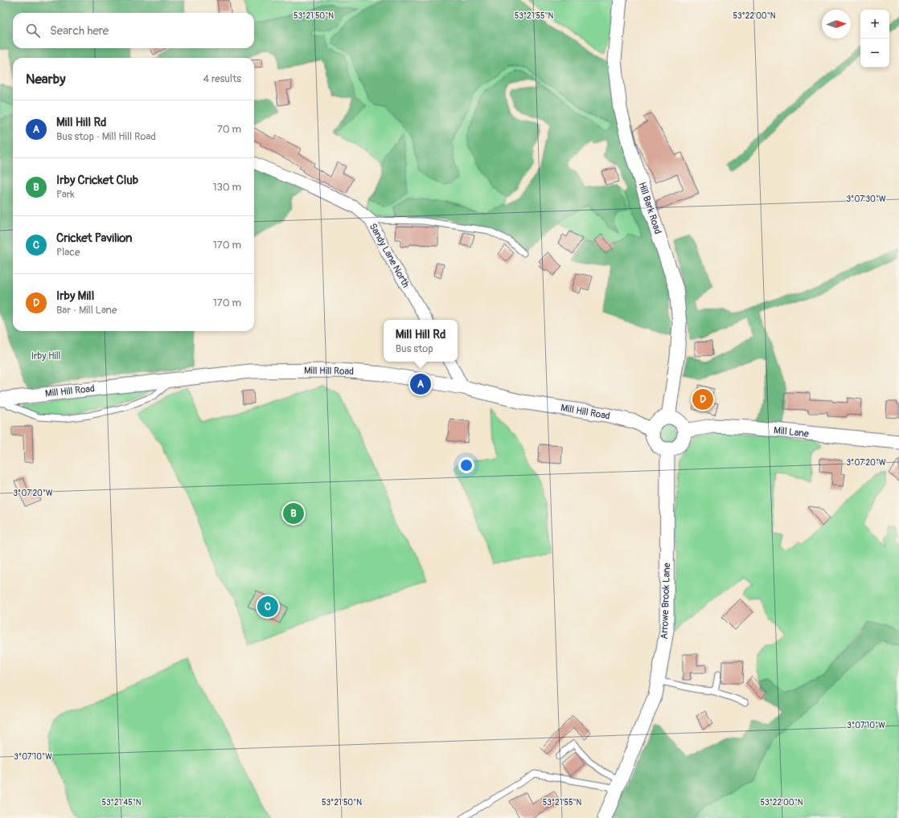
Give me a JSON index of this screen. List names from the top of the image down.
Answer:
{
  "streets": {
    "street": [
      "Hill Bark Road",
      "Sandy Lane North",
      "Mill Hill Road",
      "Mill Lane",
      "Arrowe Brook Lane"
    ]
  },
  "crossings": [
    ["Hill Bark Road", "Mill Hill Road"],
    ["Hill Bark Road", "Mill Lane"],
    ["Hill Bark Road", "Arrowe Brook Lane"],
    ["Mill Hill Road", "Mill Lane"],
    ["Mill Hill Road", "Arrowe Brook Lane"],
    ["Mill Lane", "Arrowe Brook Lane"]
  ],
  "parks": ["Irby Hill"],
  "north": "right",
  "page": {
    "map_buttons": ["+", "−"],
    "search": "Search here",
    "heading": ["Nearby", "4 results"],
    "list": [
      {
        "mark": "A",
        "name": "Mill Hill Rd",
        "note": "Bus stop · Mill Hill Road",
        "value": "70 m"
      },
      {
        "mark": "B",
        "name": "Irby Cricket Club",
        "note": "Park",
        "value": "130 m"
      },
      {
        "mark": "C",
        "name": "Cricket Pavilion",
        "note": "Place",
        "value": "170 m"
      },
      {
        "mark": "D",
        "name": "Irby Mill",
        "note": "Bar · Mill Lane",
        "value": "170 m"
      }
    ],
    "popup": ["Mill Hill Rd", "Bus stop"],
    "pins": [
      "A",
      "D",
      "B",
      "C"
    ]
  },
  "coordinates": [
    "53°21'50\"N",
    "53°21'55\"N",
    "53°22'00\"N",
    "3°07'30\"W",
    "3°07'20\"W",
    "3°07'10\"W",
    "53°21'45\"N"
  ]
}
